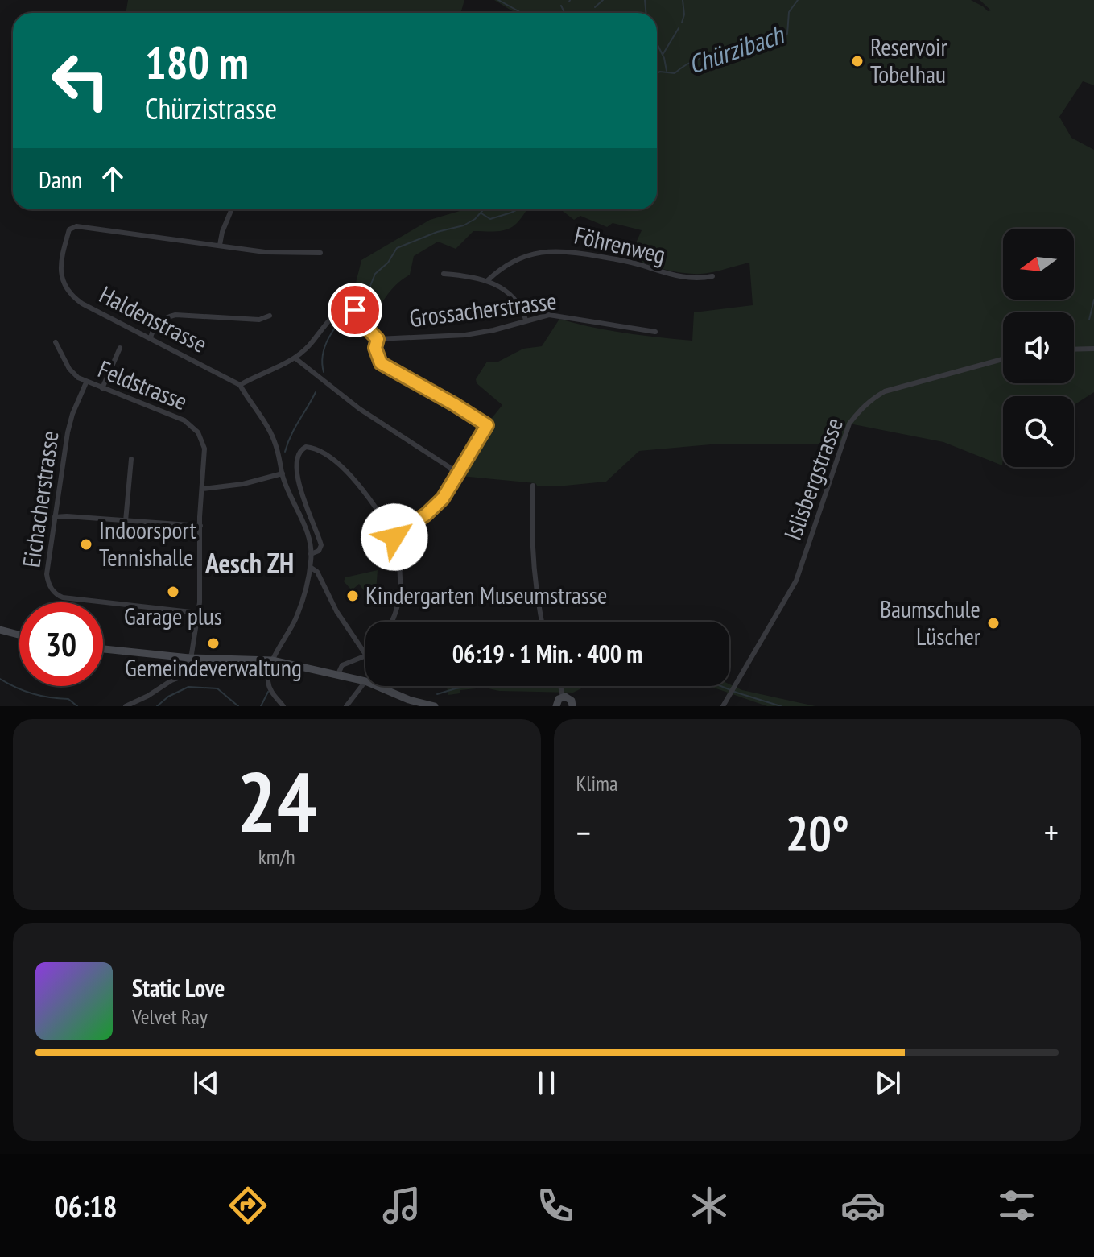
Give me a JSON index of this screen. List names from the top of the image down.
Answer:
{
  "streets": {
    "street": [
      "Föhrenweg",
      "Grossacherstrasse",
      "Haldenstrasse",
      "Feldstrasse",
      "Islisbergstrasse",
      "Eichacherstrasse"
    ]
  },
  "crossings": [
    ["Grossacherstrasse", "Haldenstrasse"],
    ["Feldstrasse", "Eichacherstrasse"]
  ],
  "districts": ["Aesch ZH"],
  "water": ["Chürzibach"],
  "places": [
    "Reservoir Tobelhau",
    "Indoorsport Tennishalle",
    "Garage plus",
    "Kindergarten Museumstrasse",
    "Baumschule Lüscher",
    "Gemeindeverwaltung"
  ],
  "north": "left",
  "page": {
    "turn": ["180 m", "Chürzistrasse"],
    "then": "Dann",
    "limit": "30",
    "trip": "06:19 · 1 Min. · 400 m",
    "tile": [
      ["24", "km/h"],
      "Klima"
    ],
    "heat": ["−", "20°", "+"],
    "song": ["Static Love", "Velvet Ray"],
    "tabs": "06:18"
  }
}
